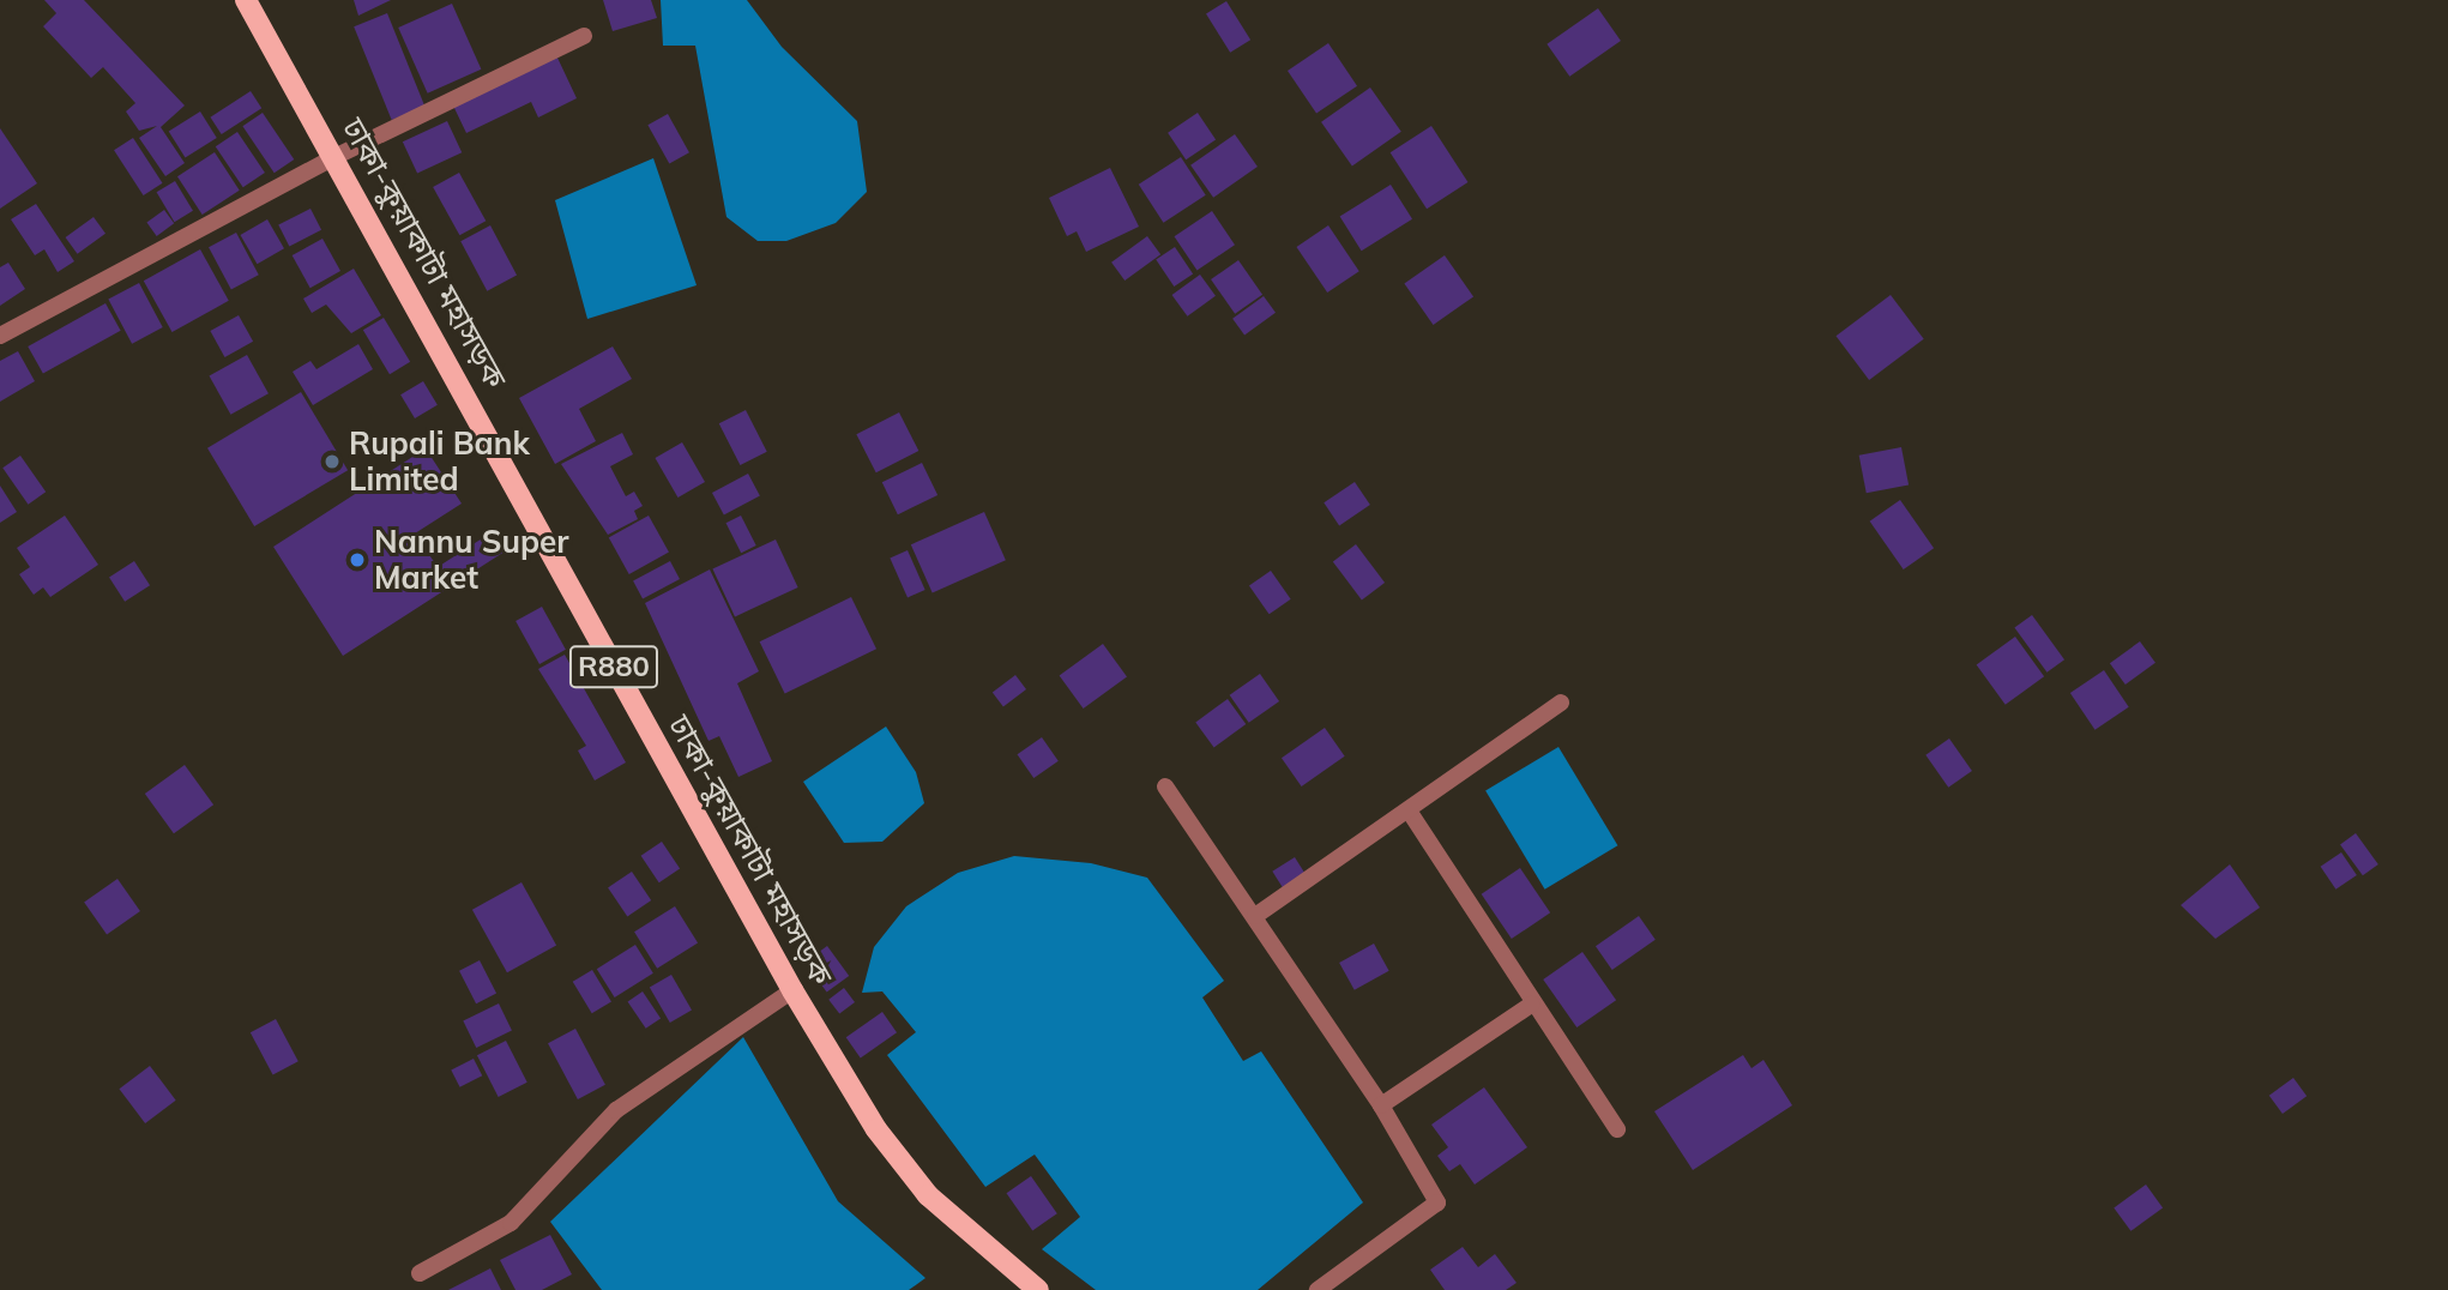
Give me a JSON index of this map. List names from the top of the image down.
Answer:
{
  "streets": {
    "main road": ["ঢাকা-কুয়াকাটা মহাসড়ক", "R880"]
  },
  "places": ["Rupali Bank Limited", "Nannu Super Market"]
}
